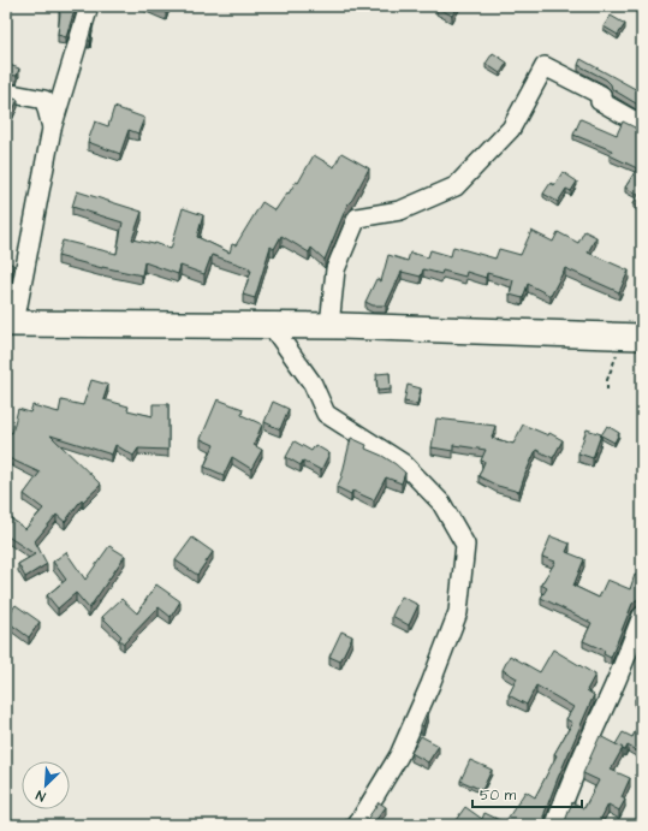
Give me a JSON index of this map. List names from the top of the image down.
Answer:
{
  "scale_bar": "50 m",
  "north": "bottom left"
}
